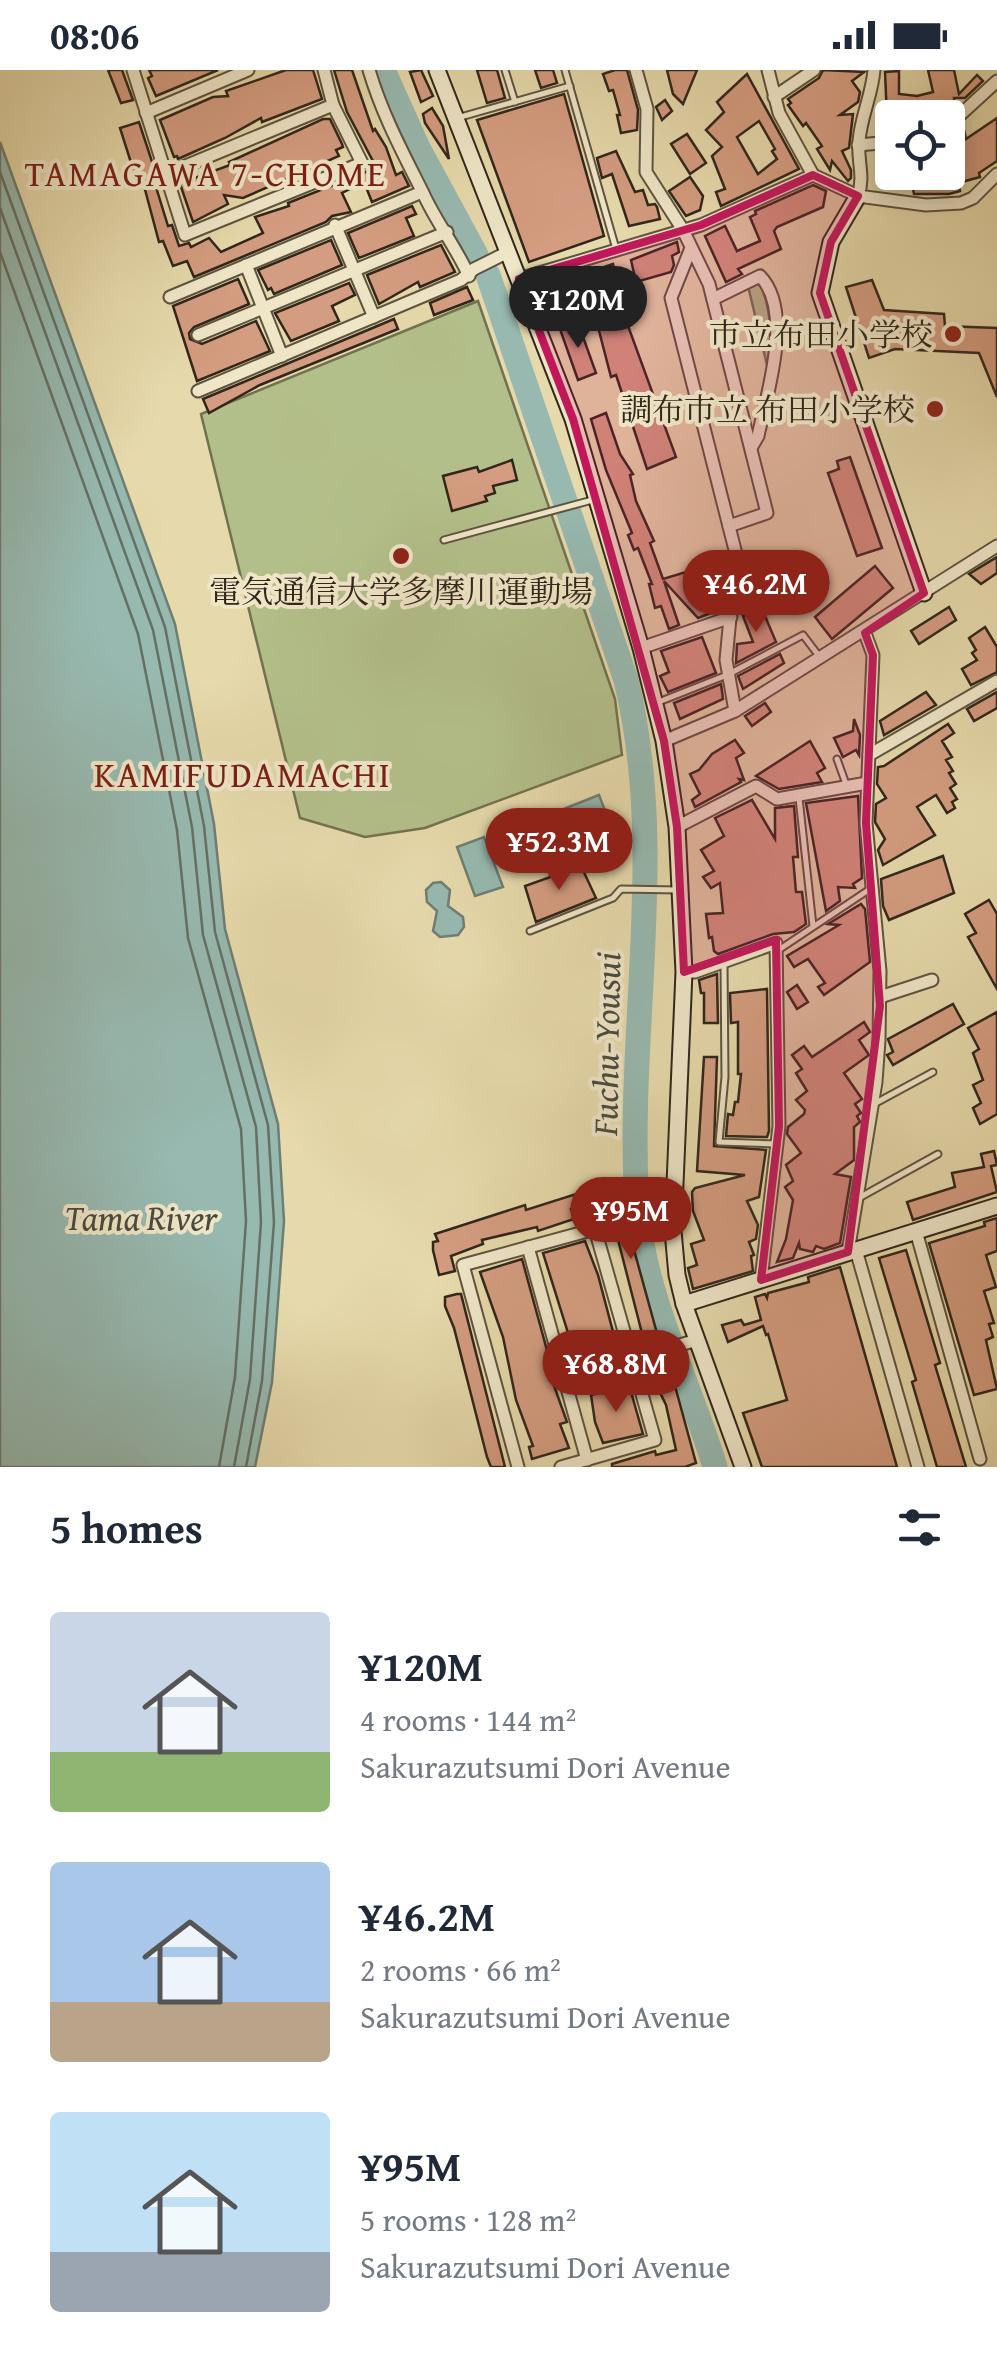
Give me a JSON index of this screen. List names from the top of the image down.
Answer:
{
  "districts": ["TAMAGAWA 7-CHOME", "KAMIFUDAMACHI"],
  "water": ["Fuchu-Yousui", "Tama River"],
  "places": ["市立布田小学校", "調布市立 布田小学校", "電気通信大学多摩川運動場"],
  "page": {
    "status": "08:06",
    "price": [
      "¥120M",
      "¥46.2M",
      "¥52.3M",
      "¥95M",
      "¥68.8M"
    ],
    "heading": "5 homes",
    "list": [
      {
        "name": "¥120M",
        "note": "4 rooms · 144 m² · Sakurazutsumi Dori Avenue"
      },
      {
        "name": "¥46.2M",
        "note": "2 rooms · 66 m² · Sakurazutsumi Dori Avenue"
      },
      {
        "name": "¥95M",
        "note": "5 rooms · 128 m² · Sakurazutsumi Dori Avenue"
      }
    ]
  }
}
